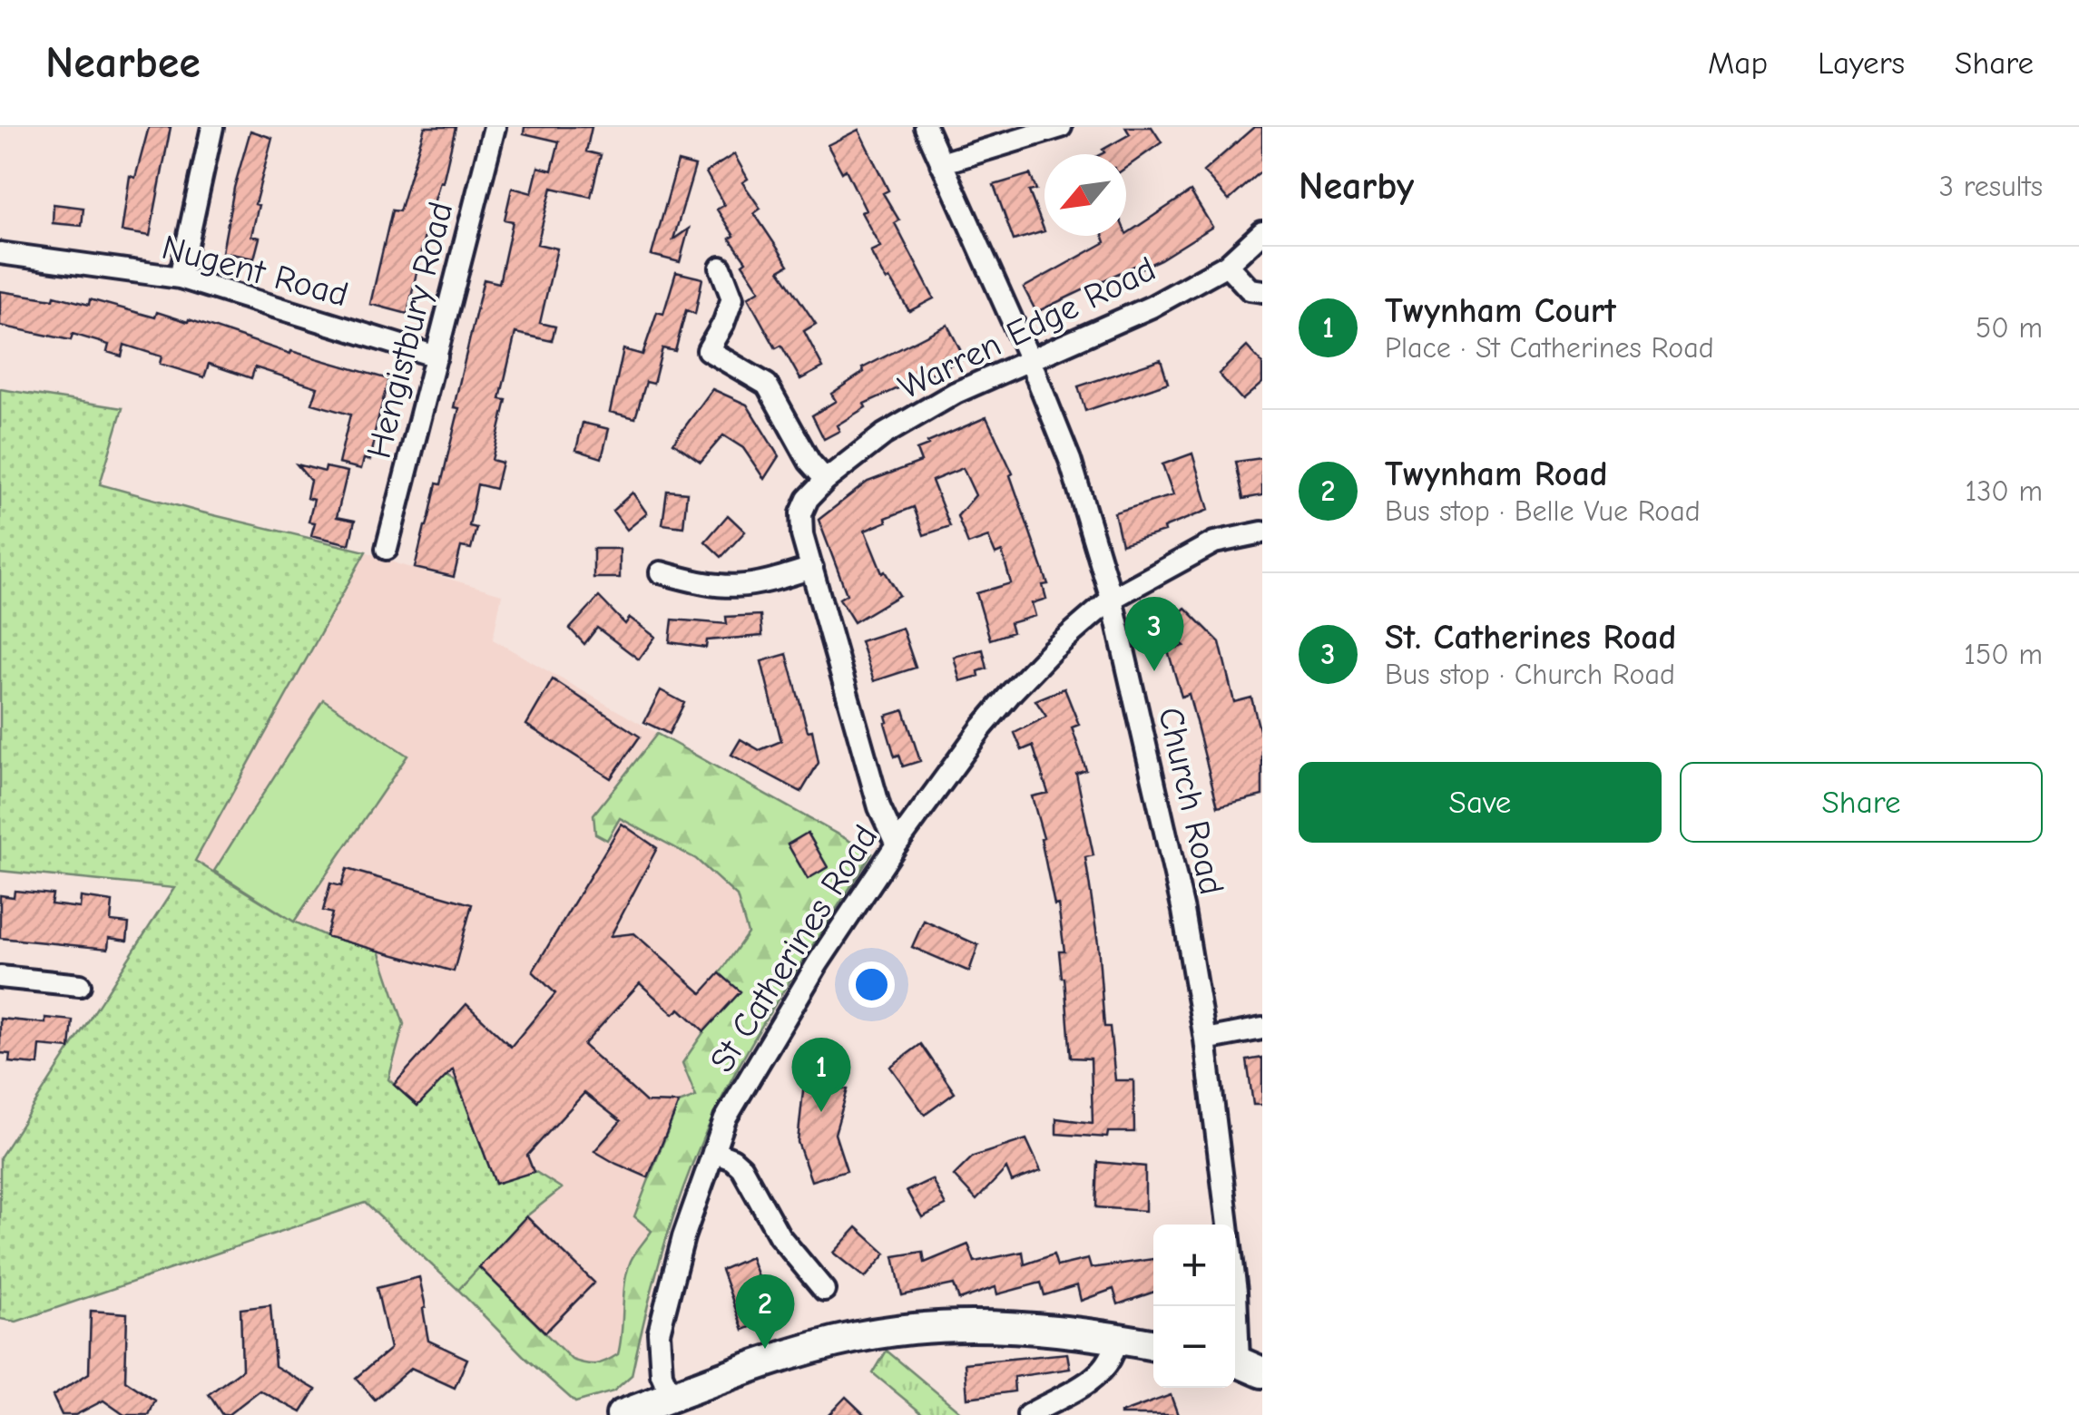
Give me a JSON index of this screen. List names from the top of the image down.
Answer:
{
  "streets": {
    "street": [
      "Nugent Road",
      "Warren Edge Road",
      "Hengistbury Road",
      "Church Road",
      "St Catherines Road"
    ]
  },
  "crossings": [
    ["Nugent Road", "Hengistbury Road"],
    ["Warren Edge Road", "Church Road"],
    ["Warren Edge Road", "St Catherines Road"],
    ["Church Road", "St Catherines Road"]
  ],
  "north": "bottom left",
  "page": {
    "header": "Nearbee",
    "nav": ["Map", "Layers", "Share"],
    "heading": ["Nearby", "3 results"],
    "list": [
      {
        "mark": "1",
        "name": "Twynham Court",
        "note": "Place · St Catherines Road",
        "value": "50 m"
      },
      {
        "mark": "2",
        "name": "Twynham Road",
        "note": "Bus stop · Belle Vue Road",
        "value": "130 m"
      },
      {
        "mark": "3",
        "name": "St. Catherines Road",
        "note": "Bus stop · Church Road",
        "value": "150 m"
      }
    ],
    "pins": ["3", "1", "2"],
    "buttons": ["Save", "Share"],
    "map_buttons": ["+", "−"]
  }
}
